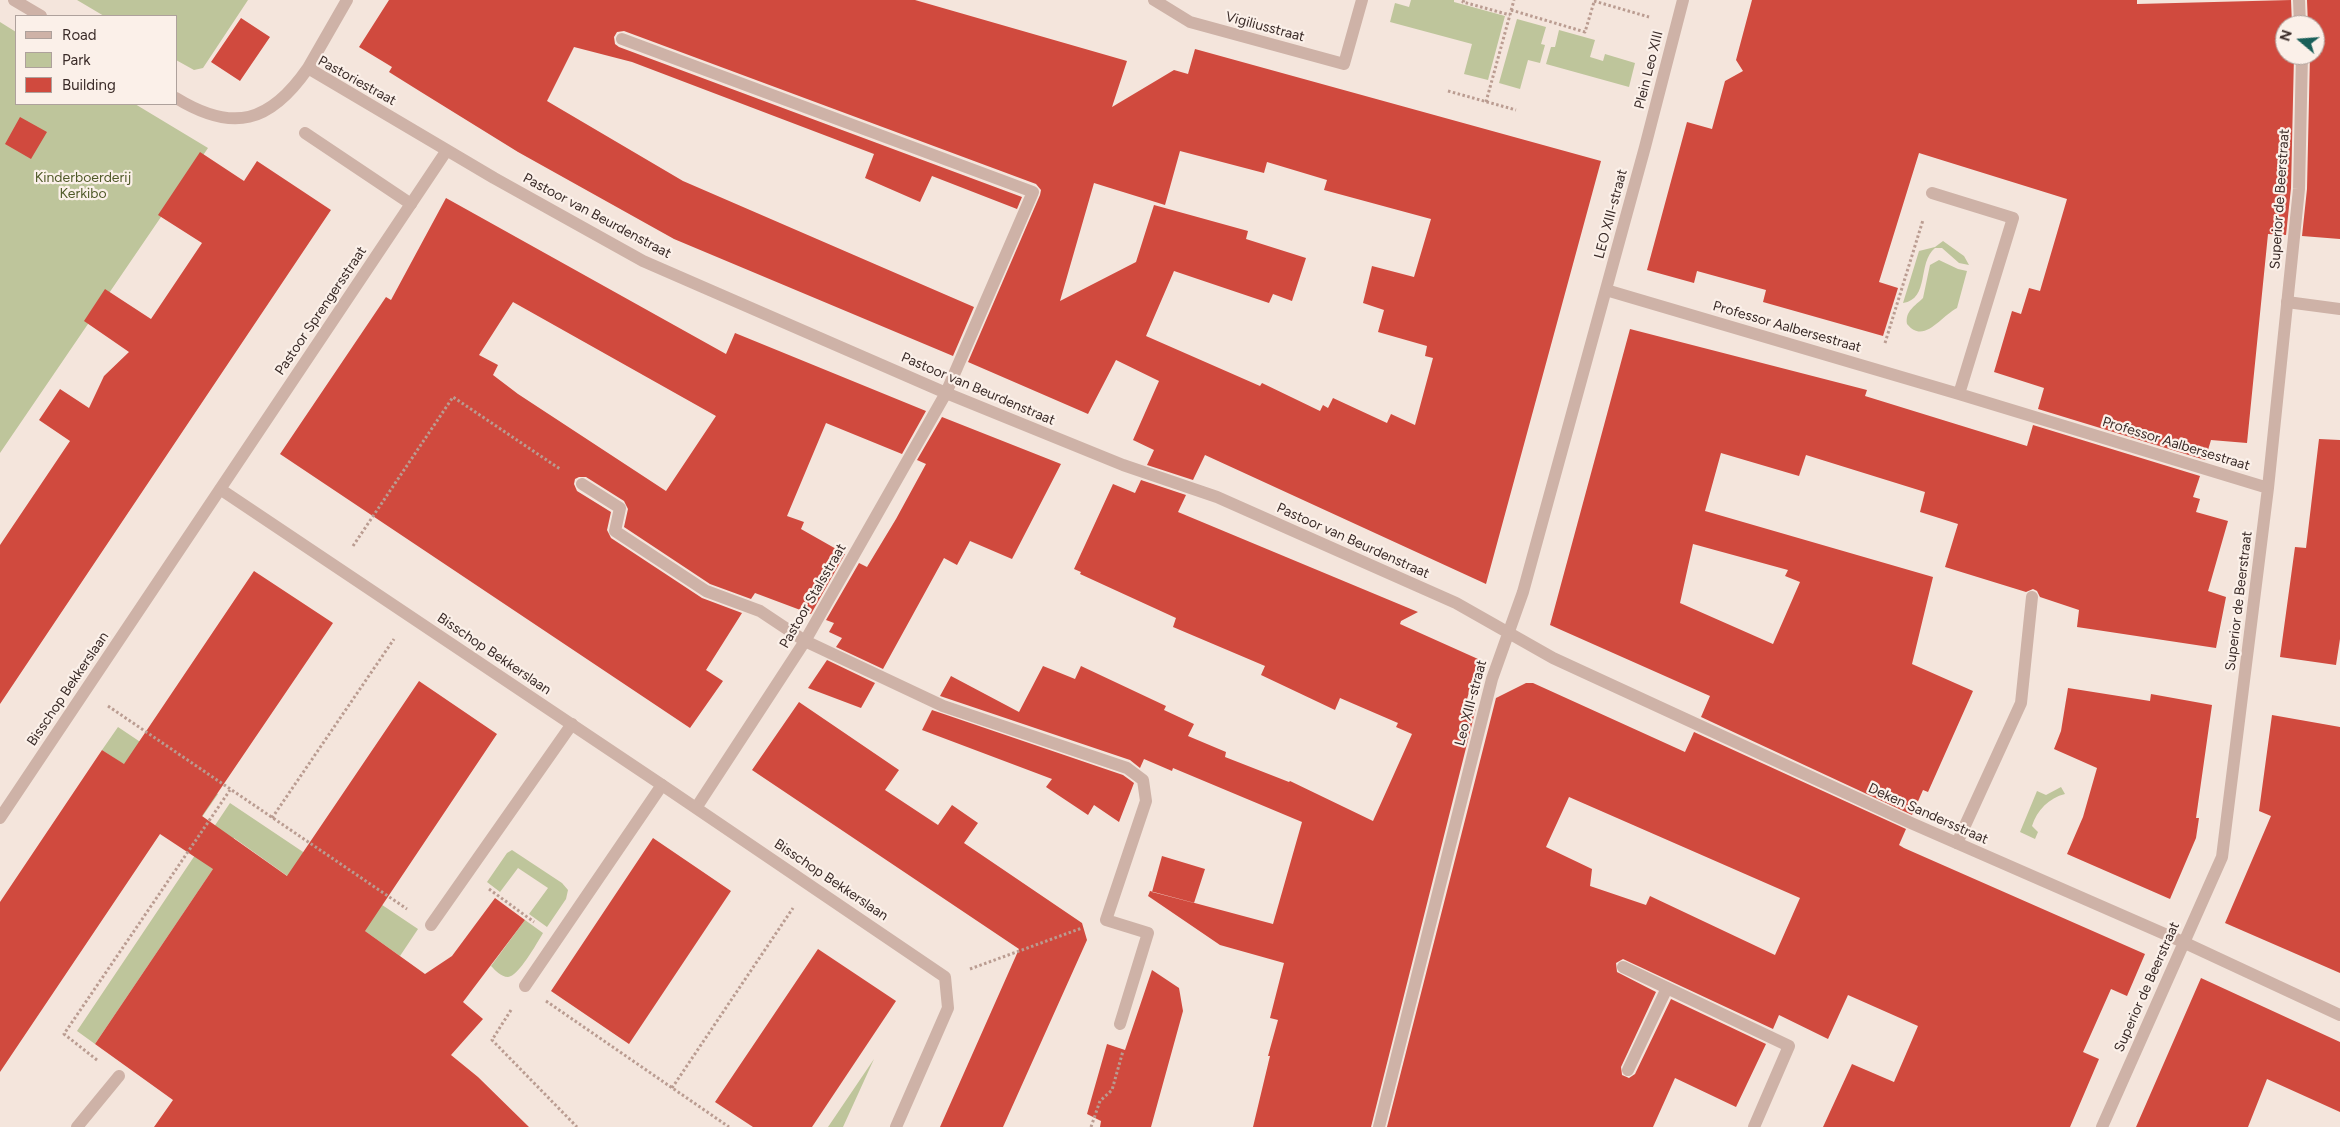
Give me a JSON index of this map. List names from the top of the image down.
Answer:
{
  "streets": {
    "street": [
      "Vigiliusstraat",
      "Plein Leo XIII",
      "Pastoriestraat",
      "Superior de Beerstraat",
      "LEO XIII-straat",
      "Pastoor van Beurdenstraat",
      "Pastoor Sprengersstraat",
      "Professor Aalbersestraat",
      "Pastoor Stalsstraat",
      "Bisschop Bekkerslaan",
      "Leo XIII-straat",
      "Deken Sandersstraat"
    ]
  },
  "crossings": [
    ["Plein Leo XIII", "LEO XIII-straat"],
    ["Pastoriestraat", "Pastoor van Beurdenstraat"],
    ["Pastoriestraat", "Pastoor Sprengersstraat"],
    ["Superior de Beerstraat", "Professor Aalbersestraat"],
    ["Superior de Beerstraat", "Deken Sandersstraat"],
    ["LEO XIII-straat", "Professor Aalbersestraat"],
    ["LEO XIII-straat", "Leo XIII-straat"],
    ["Pastoor van Beurdenstraat", "Pastoor Sprengersstraat"],
    ["Pastoor van Beurdenstraat", "Pastoor Stalsstraat"],
    ["Pastoor van Beurdenstraat", "Leo XIII-straat"],
    ["Pastoor van Beurdenstraat", "Deken Sandersstraat"],
    ["Pastoor Sprengersstraat", "Bisschop Bekkerslaan"],
    ["Professor Aalbersestraat", "Leo XIII-straat"],
    ["Pastoor Stalsstraat", "Bisschop Bekkerslaan"],
    ["Leo XIII-straat", "Deken Sandersstraat"]
  ],
  "parks": ["Kinderboerderij Kerkibo"],
  "legend": ["Road", "Park", "Building"],
  "north": "left"
}
